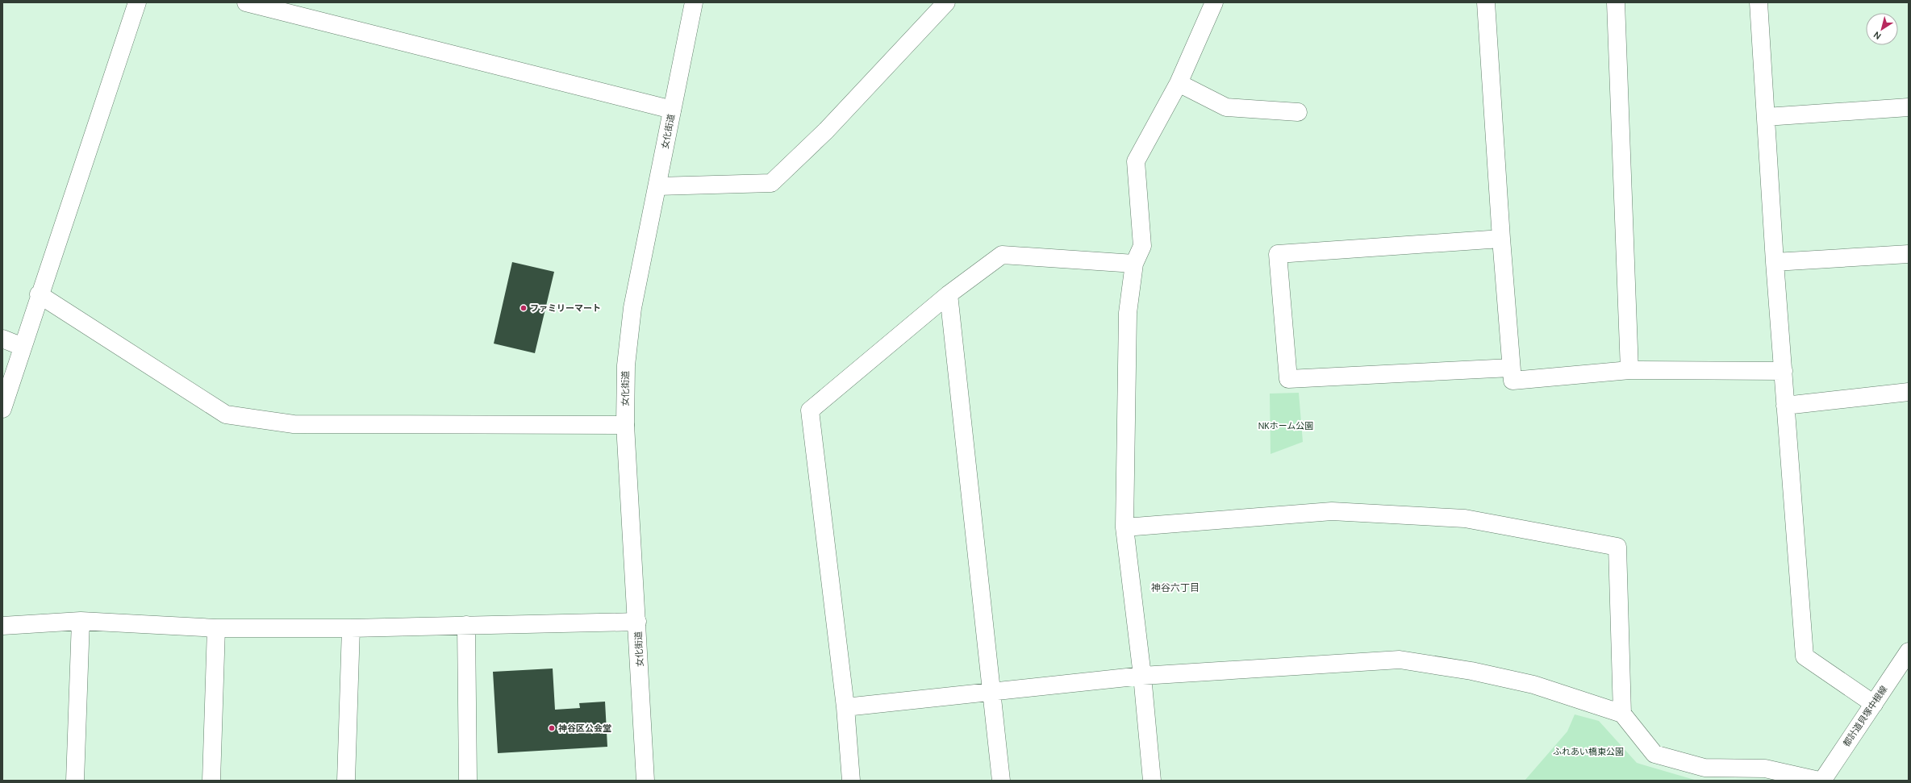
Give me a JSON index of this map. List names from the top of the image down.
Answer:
{
  "streets": {
    "street": ["女化街道", "都計道貝塚中根線"]
  },
  "districts": ["神谷六丁目"],
  "parks": ["NKホーム公園", "ふれあい橋東公園"],
  "places": ["ファミリーマート", "神谷区公会堂"],
  "north": "bottom left"
}
